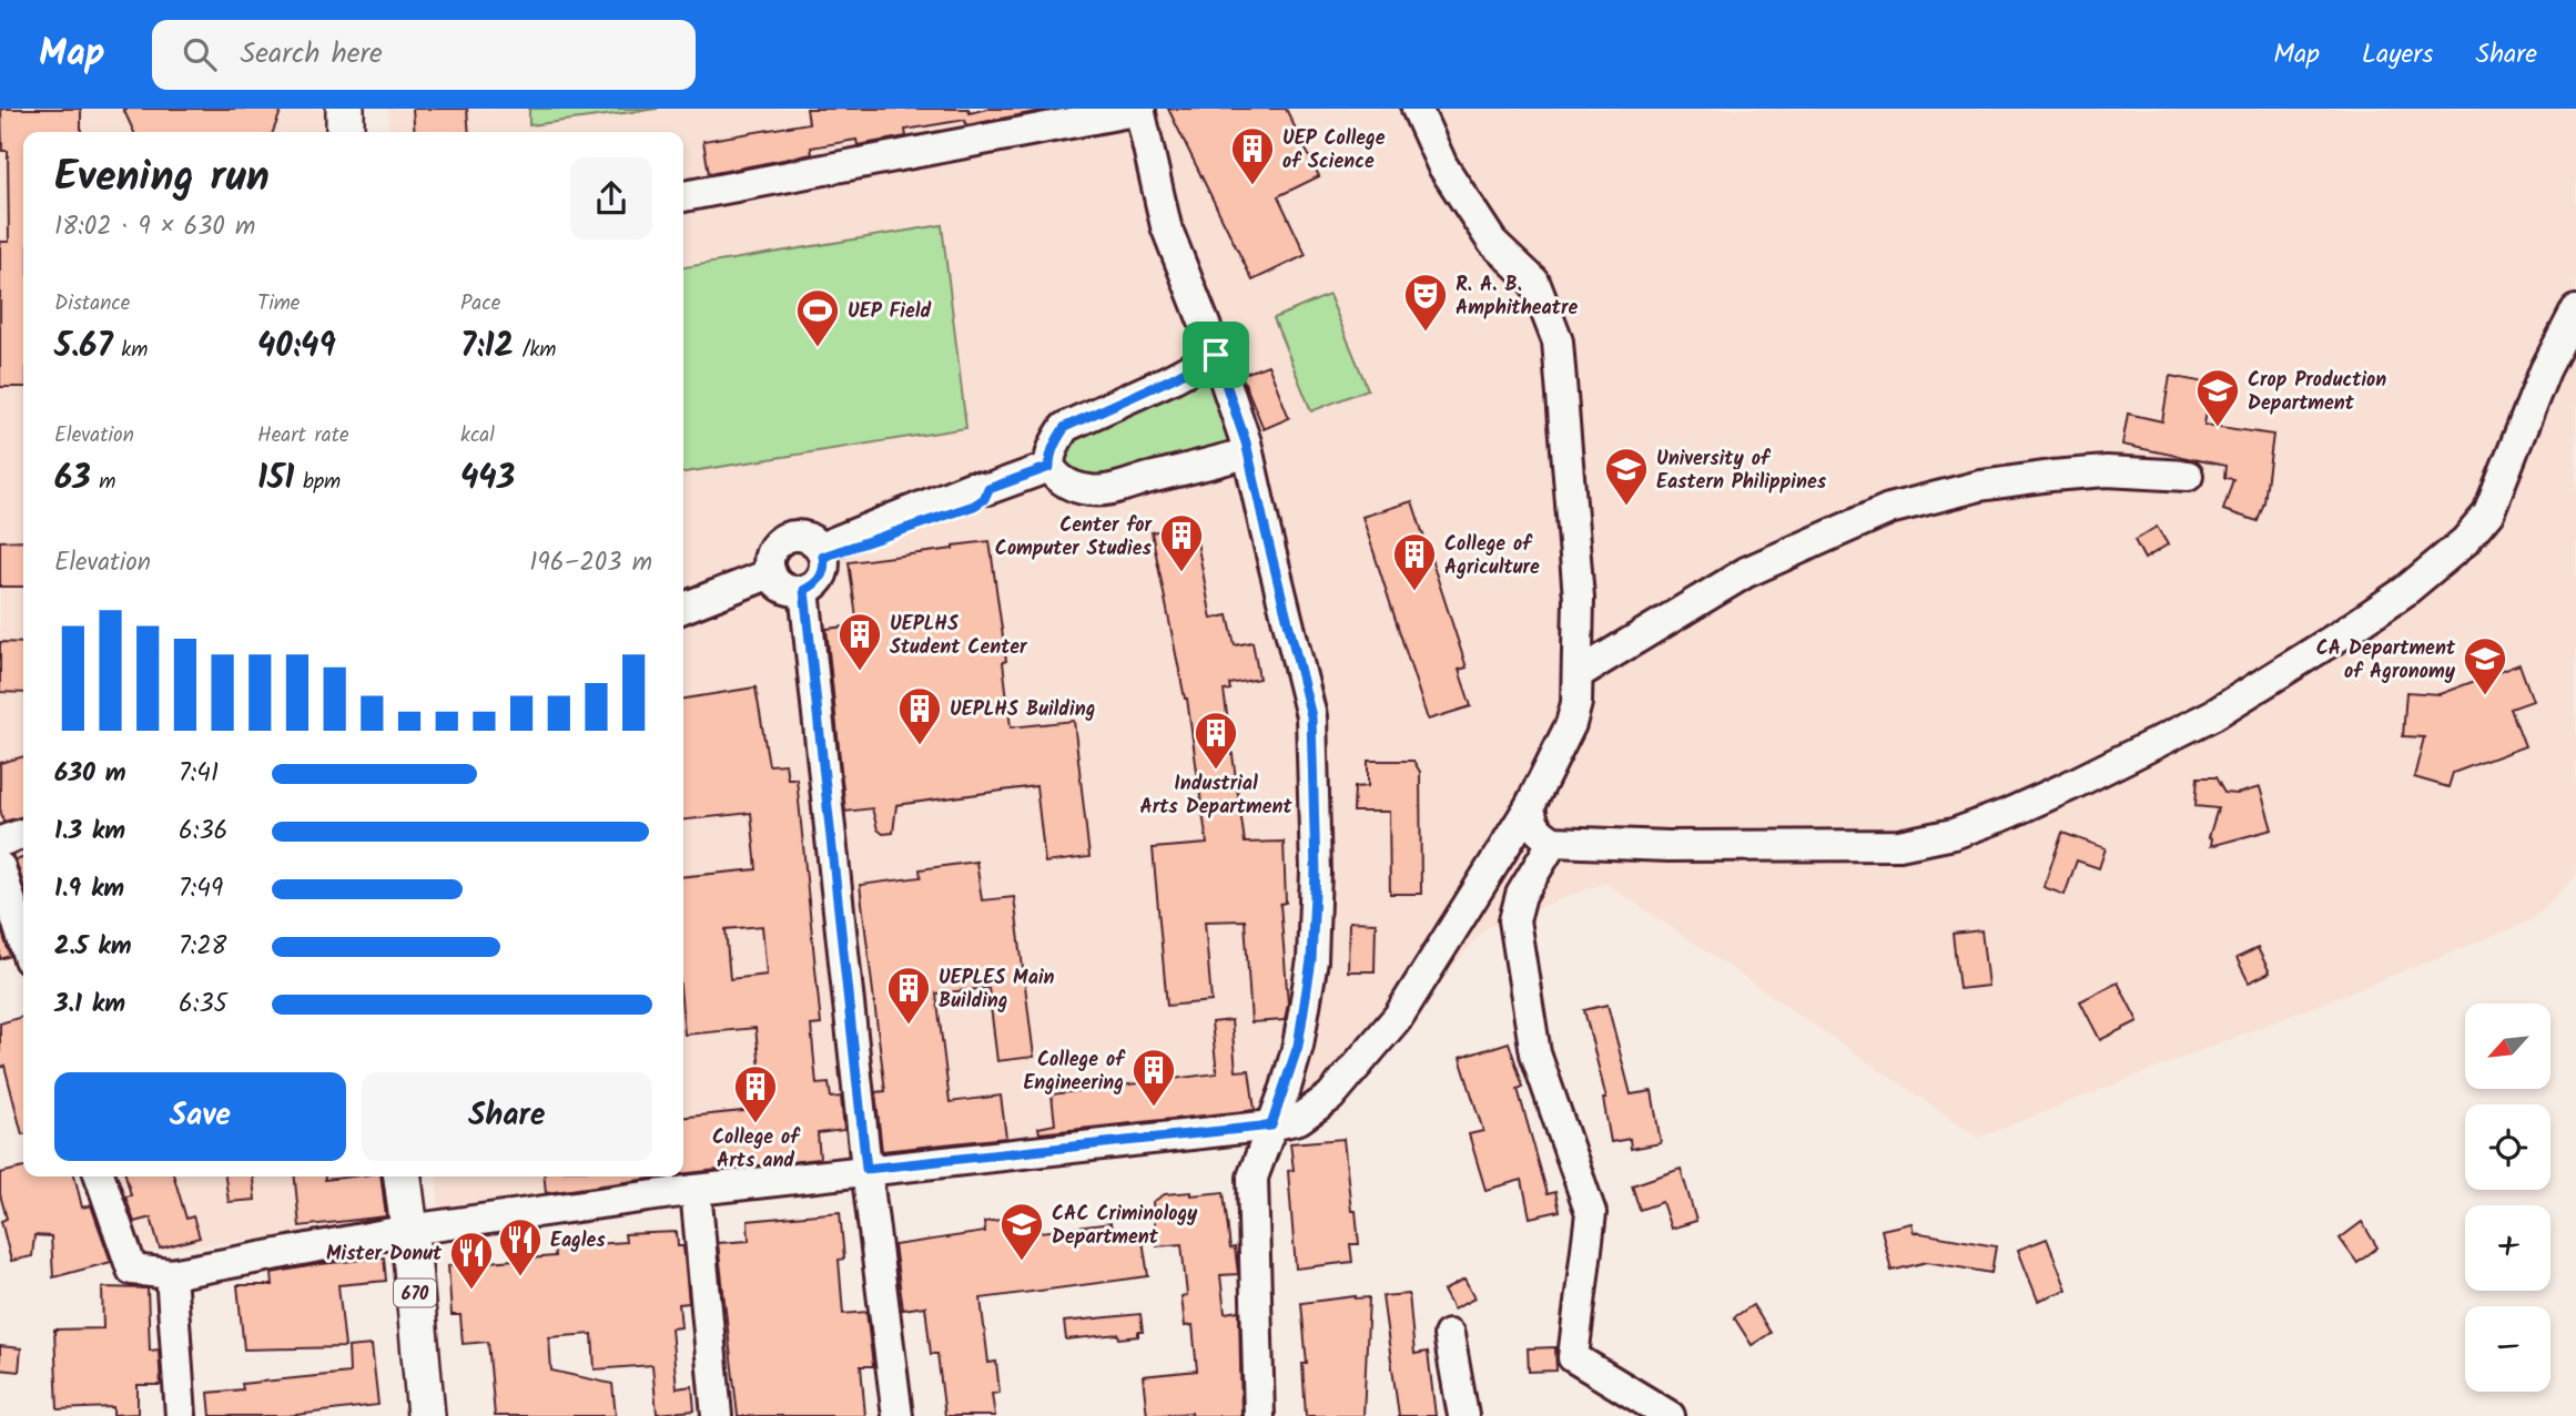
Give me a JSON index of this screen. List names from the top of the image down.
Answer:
{
  "streets": {
    "main road": ["670"]
  },
  "places": {
    "building": [
      "UEP College of Science",
      "Center for Computer Studies",
      "College of Agriculture",
      "UEPLHS Student Center",
      "UEPLHS Building",
      "Industrial Arts Department",
      "UEPLES Main Building",
      "College of Engineering",
      "College of Arts and"
    ],
    "theatre": ["R. A. B. Amphitheatre"],
    "sports": ["UEP Field"],
    "school or university": [
      "Crop Production Department",
      "University of Eastern Philippines",
      "CA Department of Agronomy",
      "CAC Criminology Department"
    ],
    "restaurant": ["Eagles", "Mister Donut"]
  },
  "north": "bottom left",
  "page": {
    "header": "Map",
    "search": "Search here",
    "nav": ["Map", "Layers", "Share"],
    "heading": ["Evening run", "18:02 · 9 × 630 m"],
    "stats": [
      ["Distance", "5.67 km"],
      ["Time", "40:49"],
      ["Pace", "7:12 /km"],
      ["Elevation", "63 m"],
      ["Heart rate", "151 bpm"],
      ["kcal", "443"]
    ],
    "chart": ["Elevation", "196–203 m"],
    "list": [
      {
        "name": "630 m",
        "note": "7:41"
      },
      {
        "name": "1.3 km",
        "note": "6:36"
      },
      {
        "name": "1.9 km",
        "note": "7:49"
      },
      {
        "name": "2.5 km",
        "note": "7:28"
      },
      {
        "name": "3.1 km",
        "note": "6:35"
      }
    ],
    "map_buttons": ["+", "−"],
    "buttons": ["Save", "Share"]
  }
}
